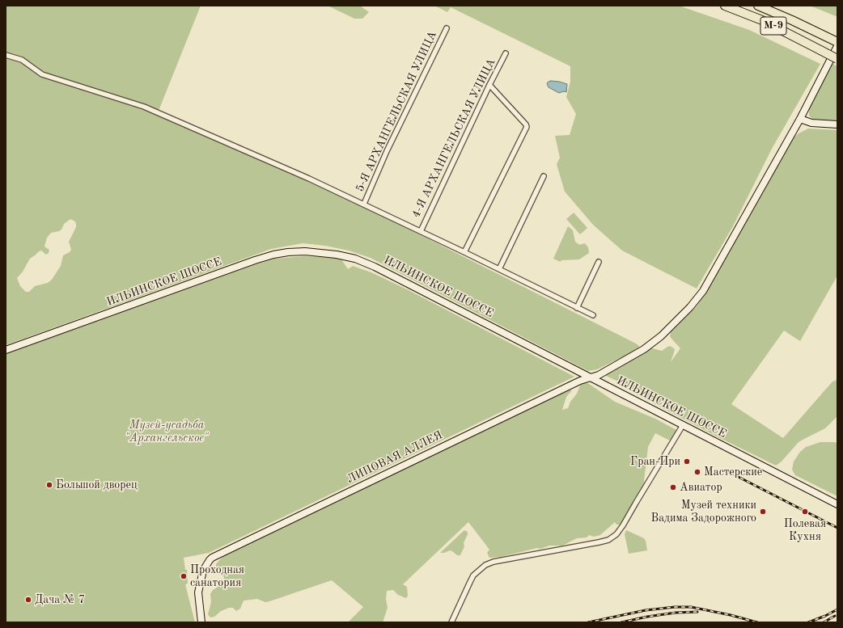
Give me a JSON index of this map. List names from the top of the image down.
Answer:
{
  "streets": {
    "highway": ["М-9"],
    "street": [
      "5-Я АРХАНГЕЛЬСКАЯ УЛИЦА",
      "4-Я АРХАНГЕЛЬСКАЯ УЛИЦА",
      "ИЛЬИНСКОЕ ШОССЕ",
      "ЛИПОВАЯ АЛЛЕЯ"
    ]
  },
  "crossings": [
    ["ИЛЬИНСКОЕ ШОССЕ", "ЛИПОВАЯ АЛЛЕЯ"]
  ],
  "parks": ["Музей-усадьба \"Архангельское\""],
  "places": [
    "Гран-При",
    "Мастерские",
    "Большой дворец",
    "Авиатор",
    "Музей техники Вадима Задорожного",
    "Полевая Кухня",
    "Проходная санатория",
    "Дача № 7"
  ]
}
